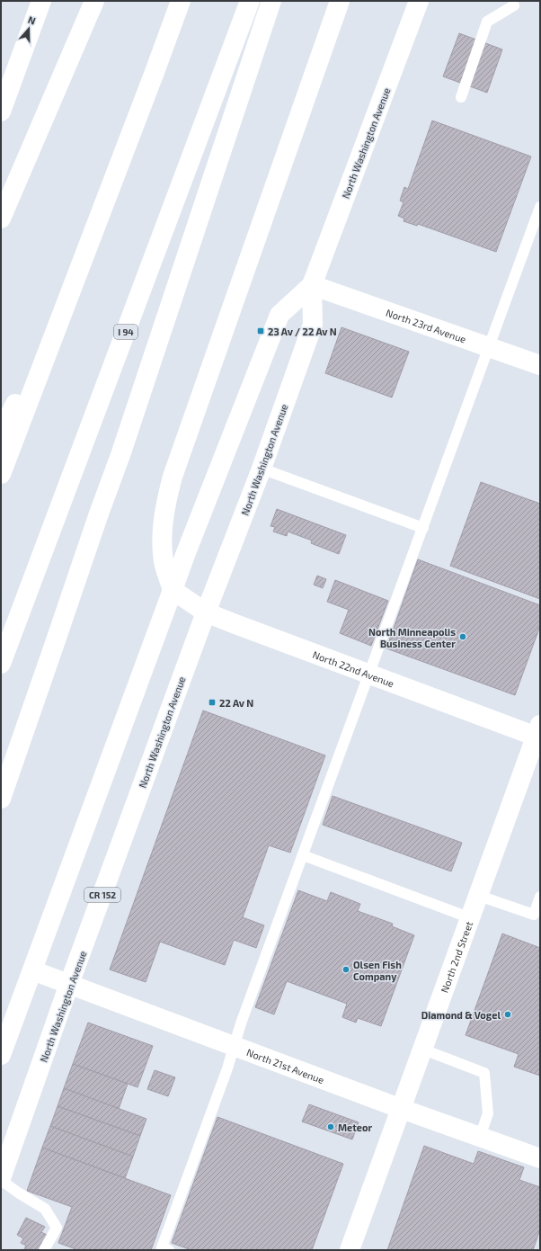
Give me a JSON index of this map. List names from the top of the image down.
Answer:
{
  "streets": {
    "main road": [
      "North Washington Avenue",
      "North 23rd Avenue",
      "I 94",
      "North 22nd Avenue",
      "CR 152",
      "North 2nd Street",
      "North 21st Avenue"
    ]
  },
  "crossings": [
    ["North Washington Avenue", "North 23rd Avenue"],
    ["North Washington Avenue", "North 22nd Avenue"],
    ["North Washington Avenue", "North 21st Avenue"],
    ["North 22nd Avenue", "North 2nd Street"],
    ["North 2nd Street", "North 21st Avenue"]
  ],
  "places": {
    "transit": ["23 Av / 22 Av N", "22 Av N"],
    "other": [
      "North Minneapolis Business Center",
      "Olsen Fish Company",
      "Diamond & Vogel",
      "Meteor"
    ]
  },
  "north": "top"
}
